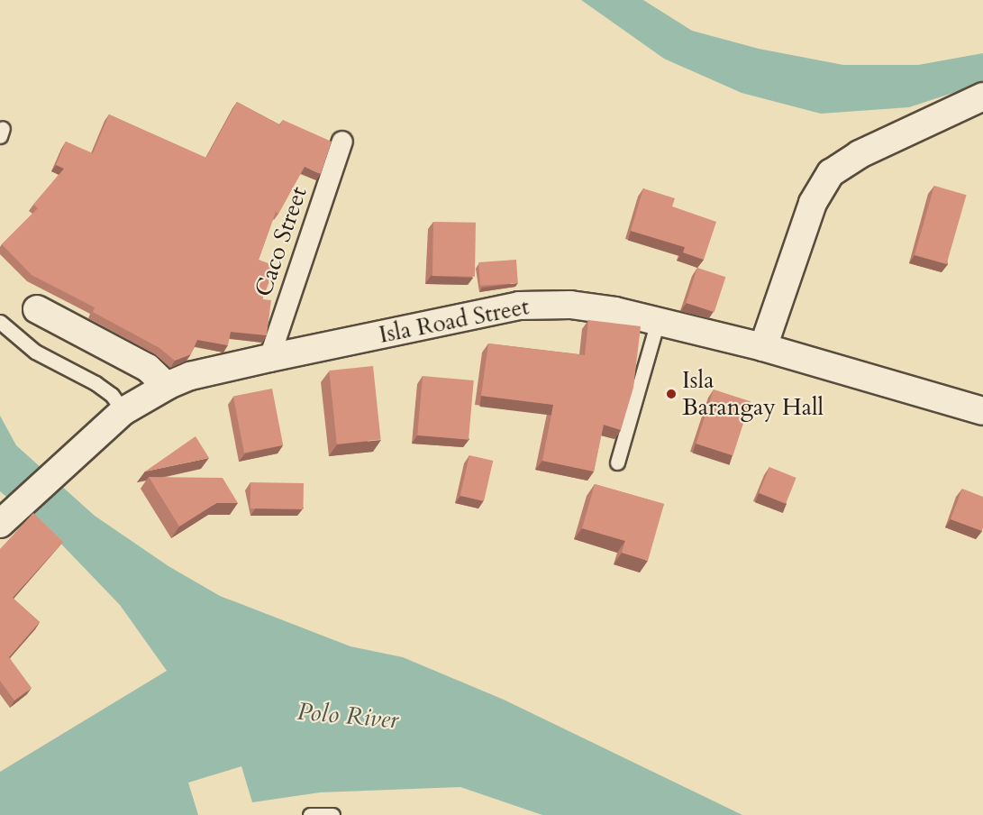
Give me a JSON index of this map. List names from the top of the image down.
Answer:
{
  "streets": {
    "street": ["Caco Street", "Isla Road Street"]
  },
  "crossings": [
    ["Caco Street", "Isla Road Street"]
  ],
  "water": ["Polo River"],
  "places": ["Isla Barangay Hall"]
}
